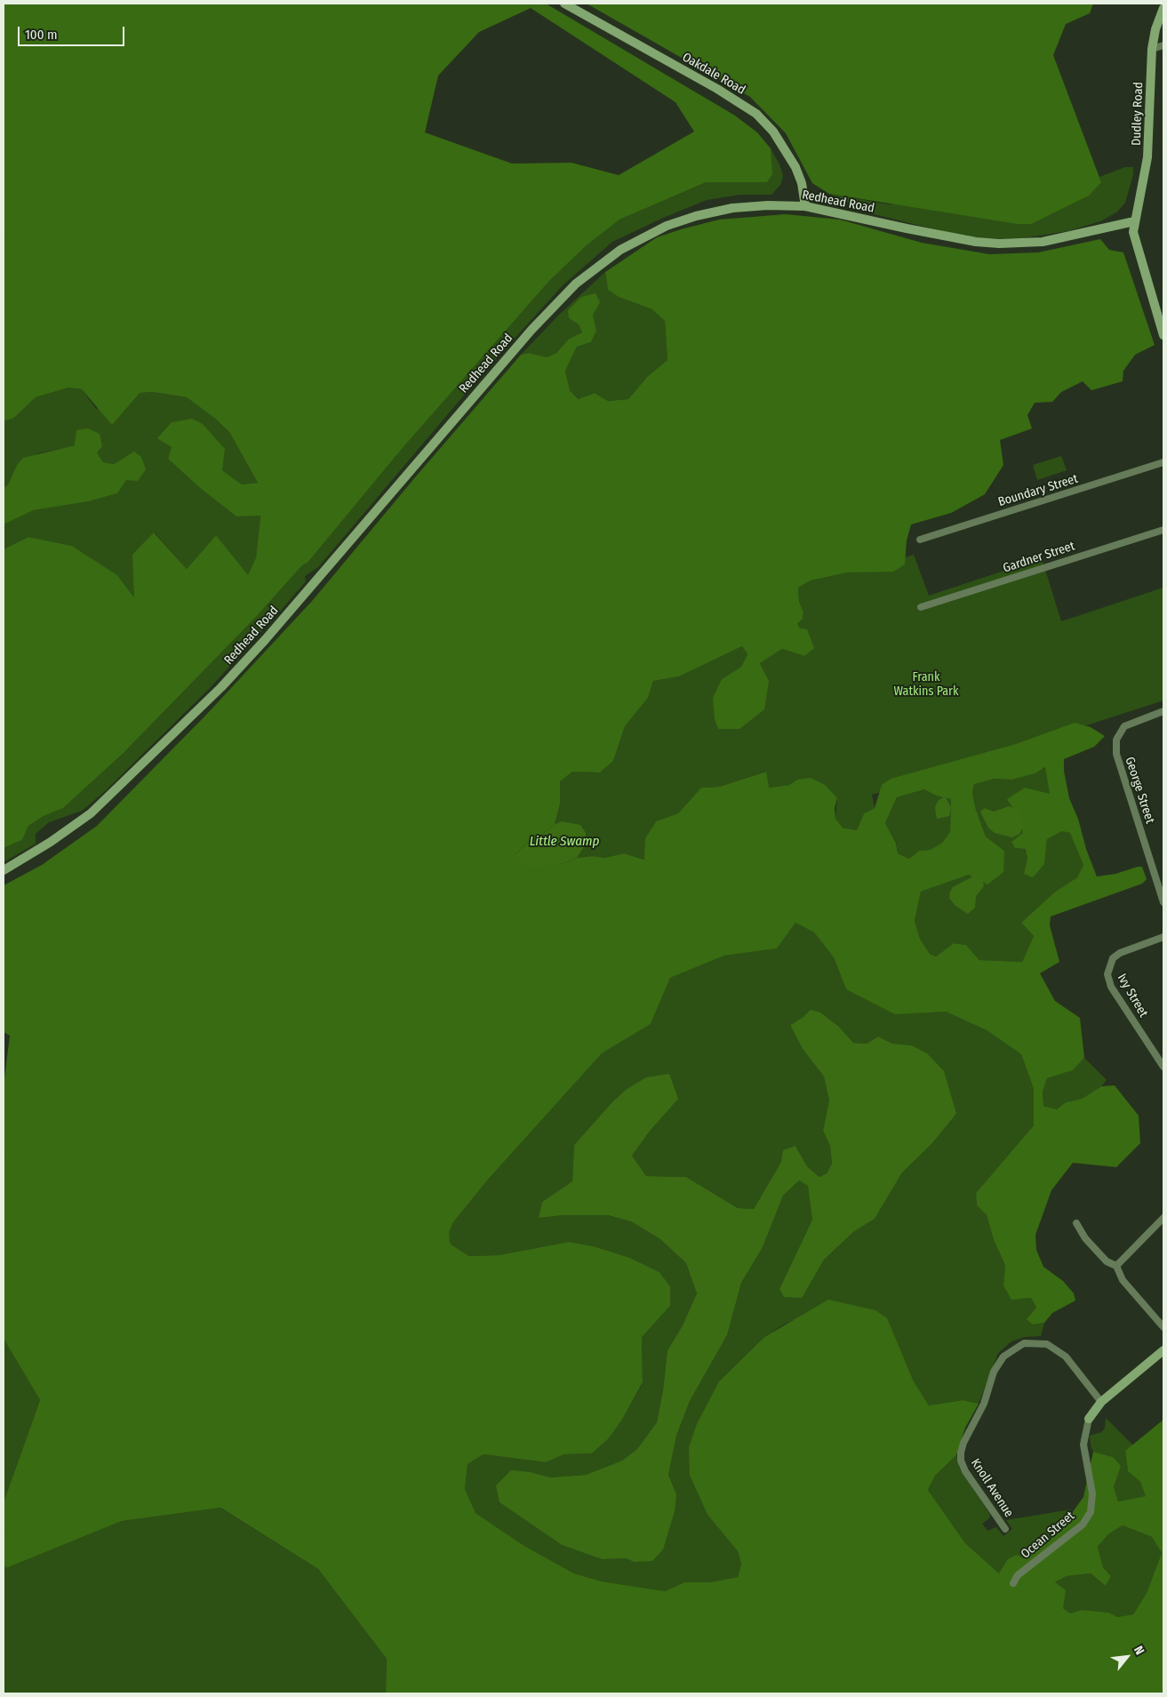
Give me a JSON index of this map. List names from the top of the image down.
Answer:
{
  "streets": {
    "main road": [
      "Oakdale Road",
      "Dudley Road",
      "Redhead Road",
      "Ocean Street"
    ],
    "street": [
      "Boundary Street",
      "Gardner Street",
      "George Street",
      "Ivy Street",
      "Knoll Avenue"
    ]
  },
  "crossings": [
    ["Oakdale Road", "Redhead Road"],
    ["Dudley Road", "Redhead Road"],
    ["Knoll Avenue", "Ocean Street"]
  ],
  "water": ["Little Swamp"],
  "parks": ["Frank Watkins Park"],
  "scale_bar": "100 m",
  "north": "top right"
}
